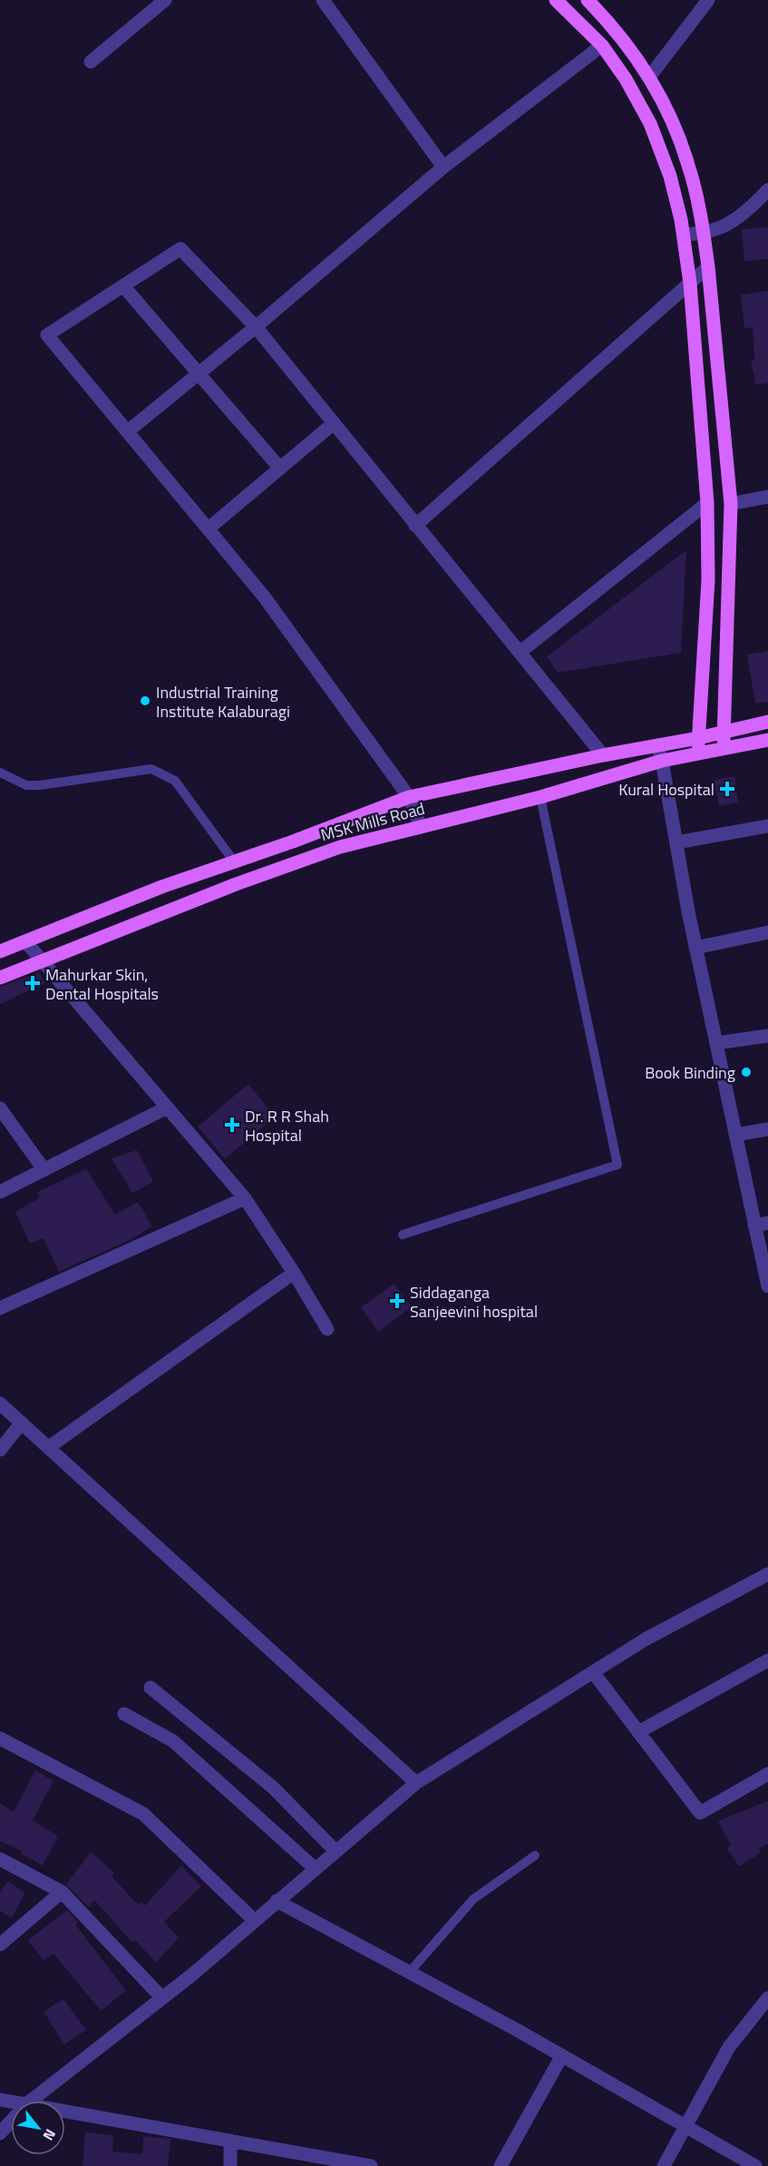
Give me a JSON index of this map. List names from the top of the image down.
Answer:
{
  "streets": {
    "main road": ["MSK Mills Road"]
  },
  "places": {
    "other": ["Industrial Training Institute Kalaburagi", "Book Binding"],
    "health": [
      "Kural Hospital",
      "Mahurkar Skin, Dental Hospitals",
      "Dr. R R Shah Hospital",
      "Siddaganga Sanjeevini hospital"
    ]
  },
  "north": "bottom right"
}
